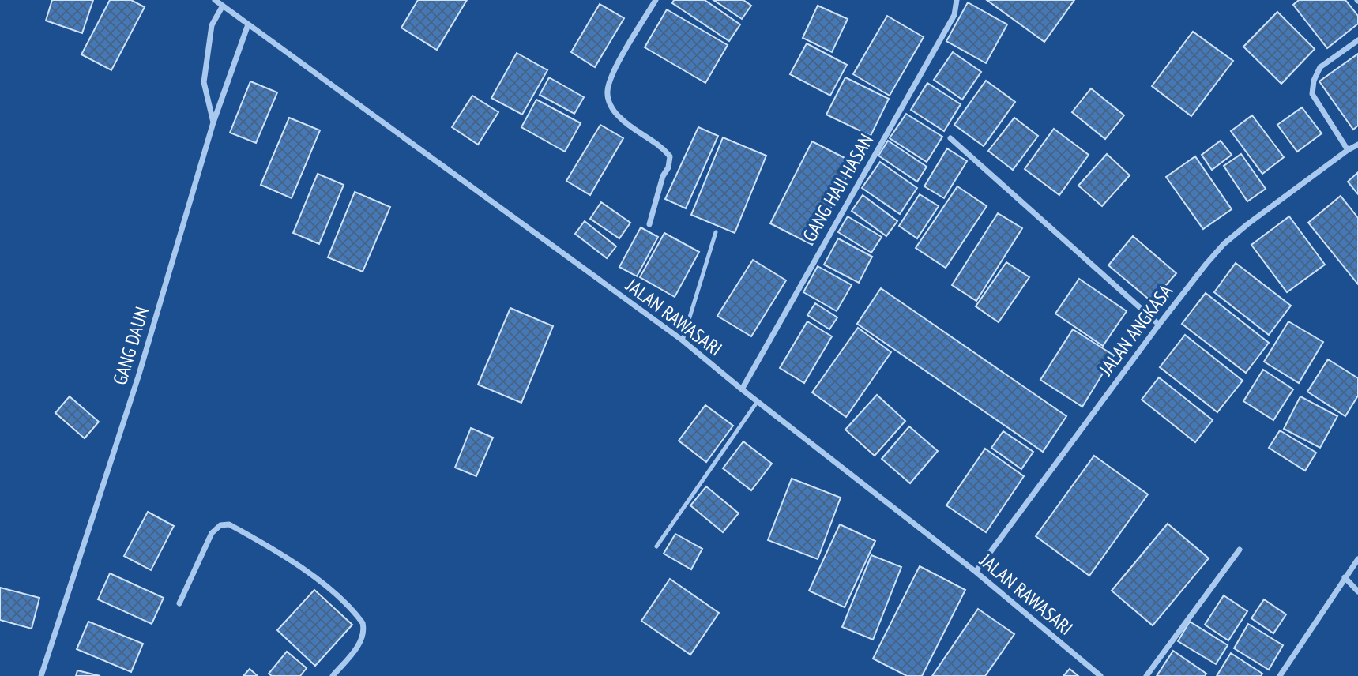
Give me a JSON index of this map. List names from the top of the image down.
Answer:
{
  "streets": {
    "street": [
      "GANG HAJI HASAN",
      "JALAN RAWASARI",
      "JALAN ANGKASA",
      "GANG DAUN"
    ]
  },
  "crossings": [
    ["GANG HAJI HASAN", "JALAN RAWASARI"],
    ["JALAN RAWASARI", "JALAN ANGKASA"],
    ["JALAN RAWASARI", "GANG DAUN"]
  ]
}
